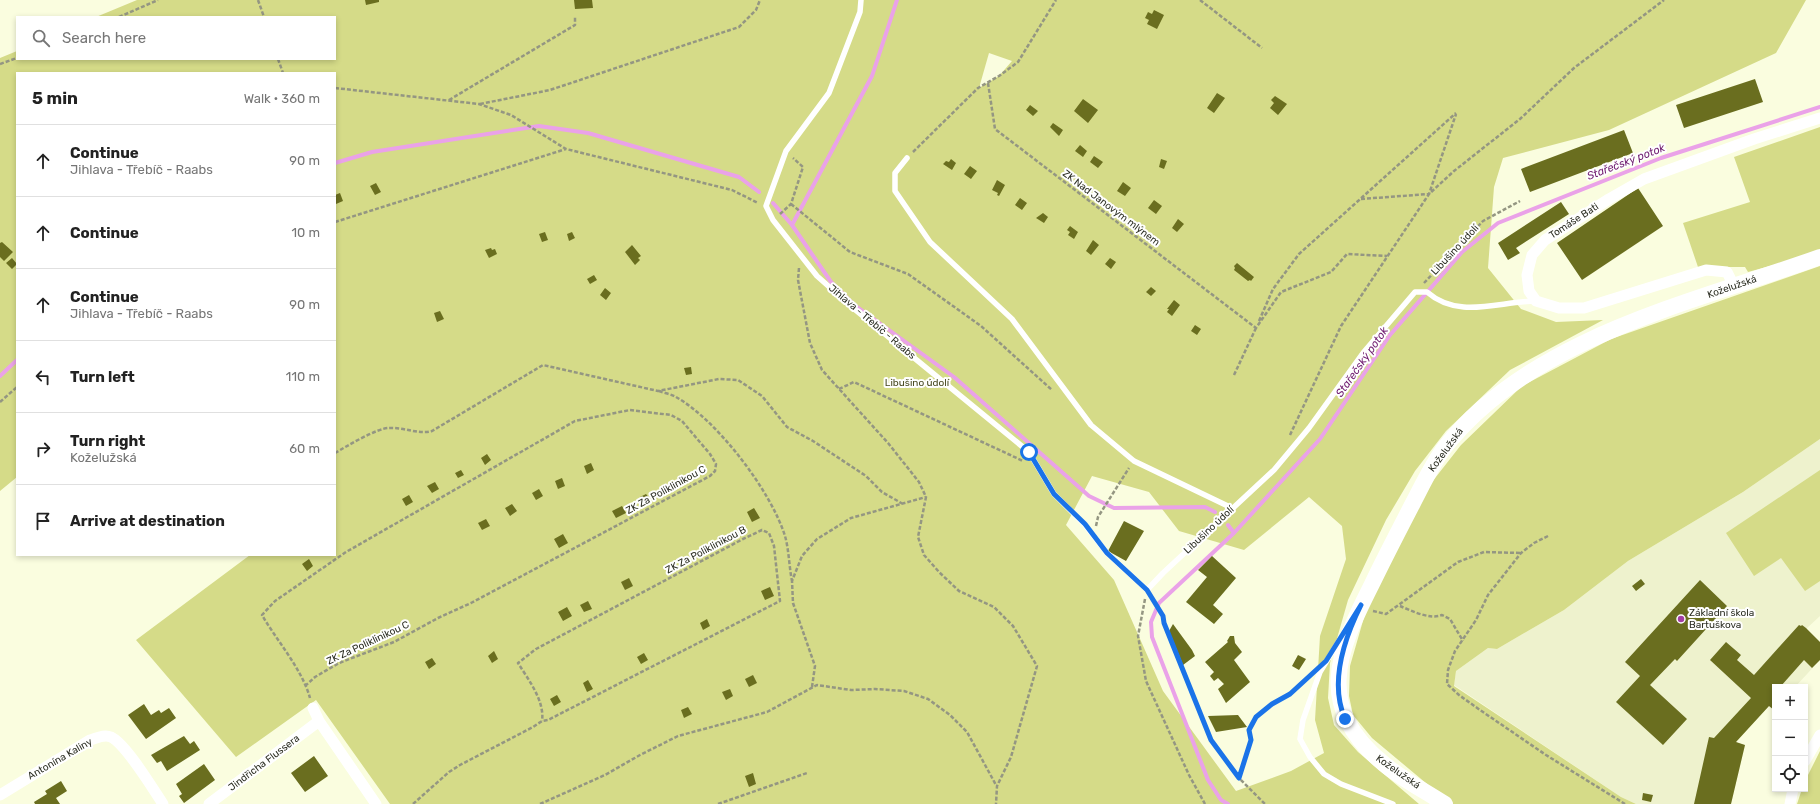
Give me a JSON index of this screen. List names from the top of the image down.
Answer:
{
  "streets": {
    "main road": ["Koželužská"],
    "street": ["Tomáše Bati", "Antonína Kaliny", "Jindřicha Flussera"],
    "lane": ["Libušino údolí", "Jihlava - Třebíč - Raabs"],
    "path": ["ZK Nad Janovým mlýnem", "ZK Za Poliklinikou C", "ZK Za Poliklinikou B"]
  },
  "crossings": [
    ["Libušino údolí", "Jihlava - Třebíč - Raabs"]
  ],
  "water": ["Stařečský potok"],
  "parks": ["Libušino údolí"],
  "places": ["Základní škola Bartuškova"],
  "page": {
    "search": "Search here",
    "heading": ["5 min", "Walk · 360 m"],
    "list": [
      ["Continue", "Jihlava - Třebíč - Raabs", "90 m"],
      ["Continue", "10 m"],
      ["Continue", "Jihlava - Třebíč - Raabs", "90 m"],
      ["Turn left", "110 m"],
      ["Turn right", "Koželužská", "60 m"],
      "Arrive at destination"
    ],
    "map_buttons": ["+", "−"]
  }
}
